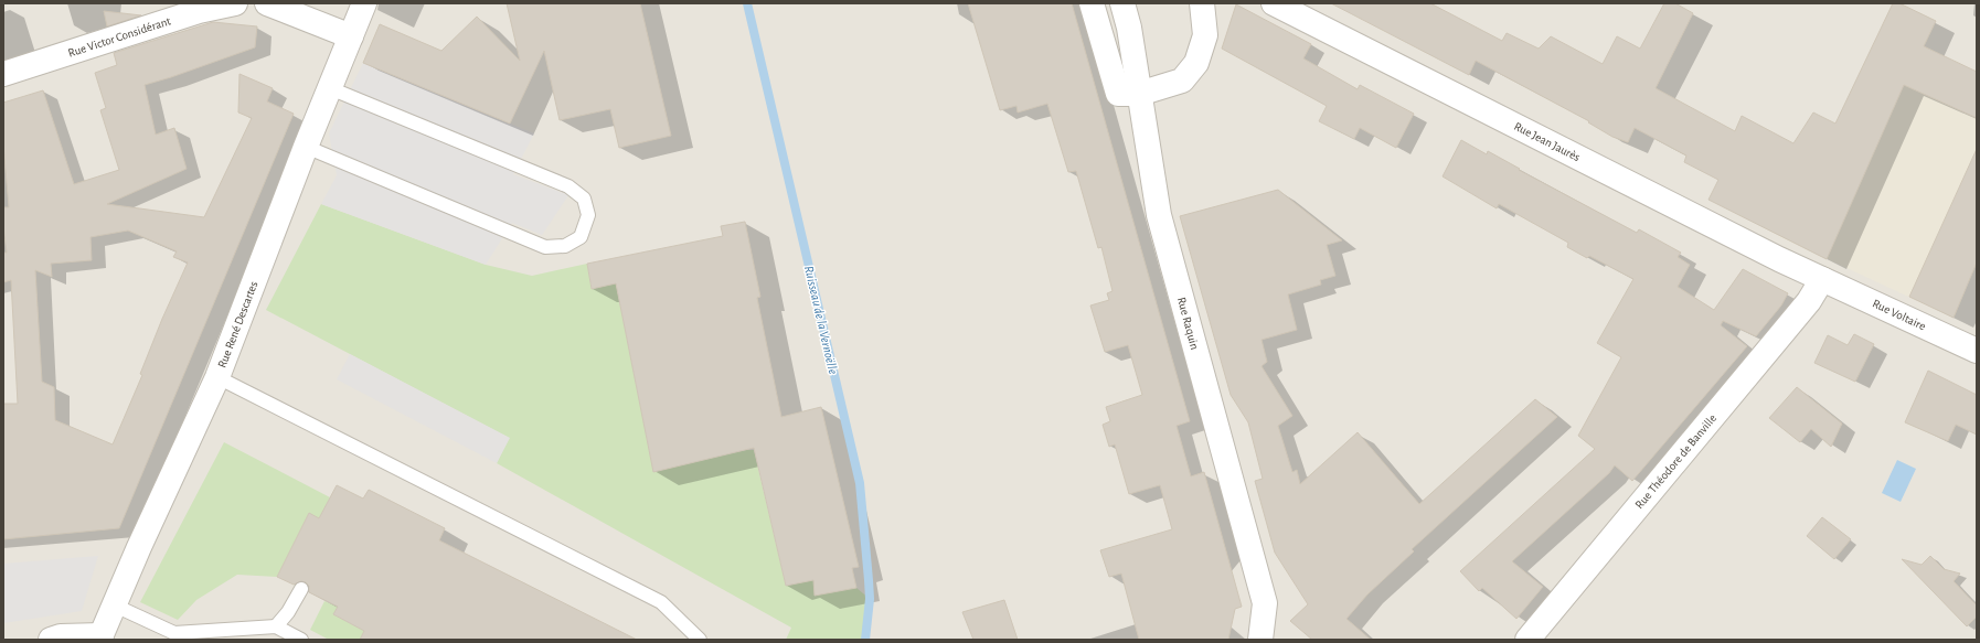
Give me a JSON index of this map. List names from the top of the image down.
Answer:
{
  "streets": {
    "street": [
      "Rue Victor Considérant",
      "Rue Jean Jaurès",
      "Rue Voltaire",
      "Rue Raquin",
      "Rue René Descartes",
      "Rue Théodore de Banville"
    ]
  },
  "crossings": [
    ["Rue Jean Jaurès", "Rue Voltaire"],
    ["Rue Jean Jaurès", "Rue Théodore de Banville"],
    ["Rue Voltaire", "Rue Théodore de Banville"]
  ],
  "water": ["Ruisseau de la Vernoëlle"]
}
